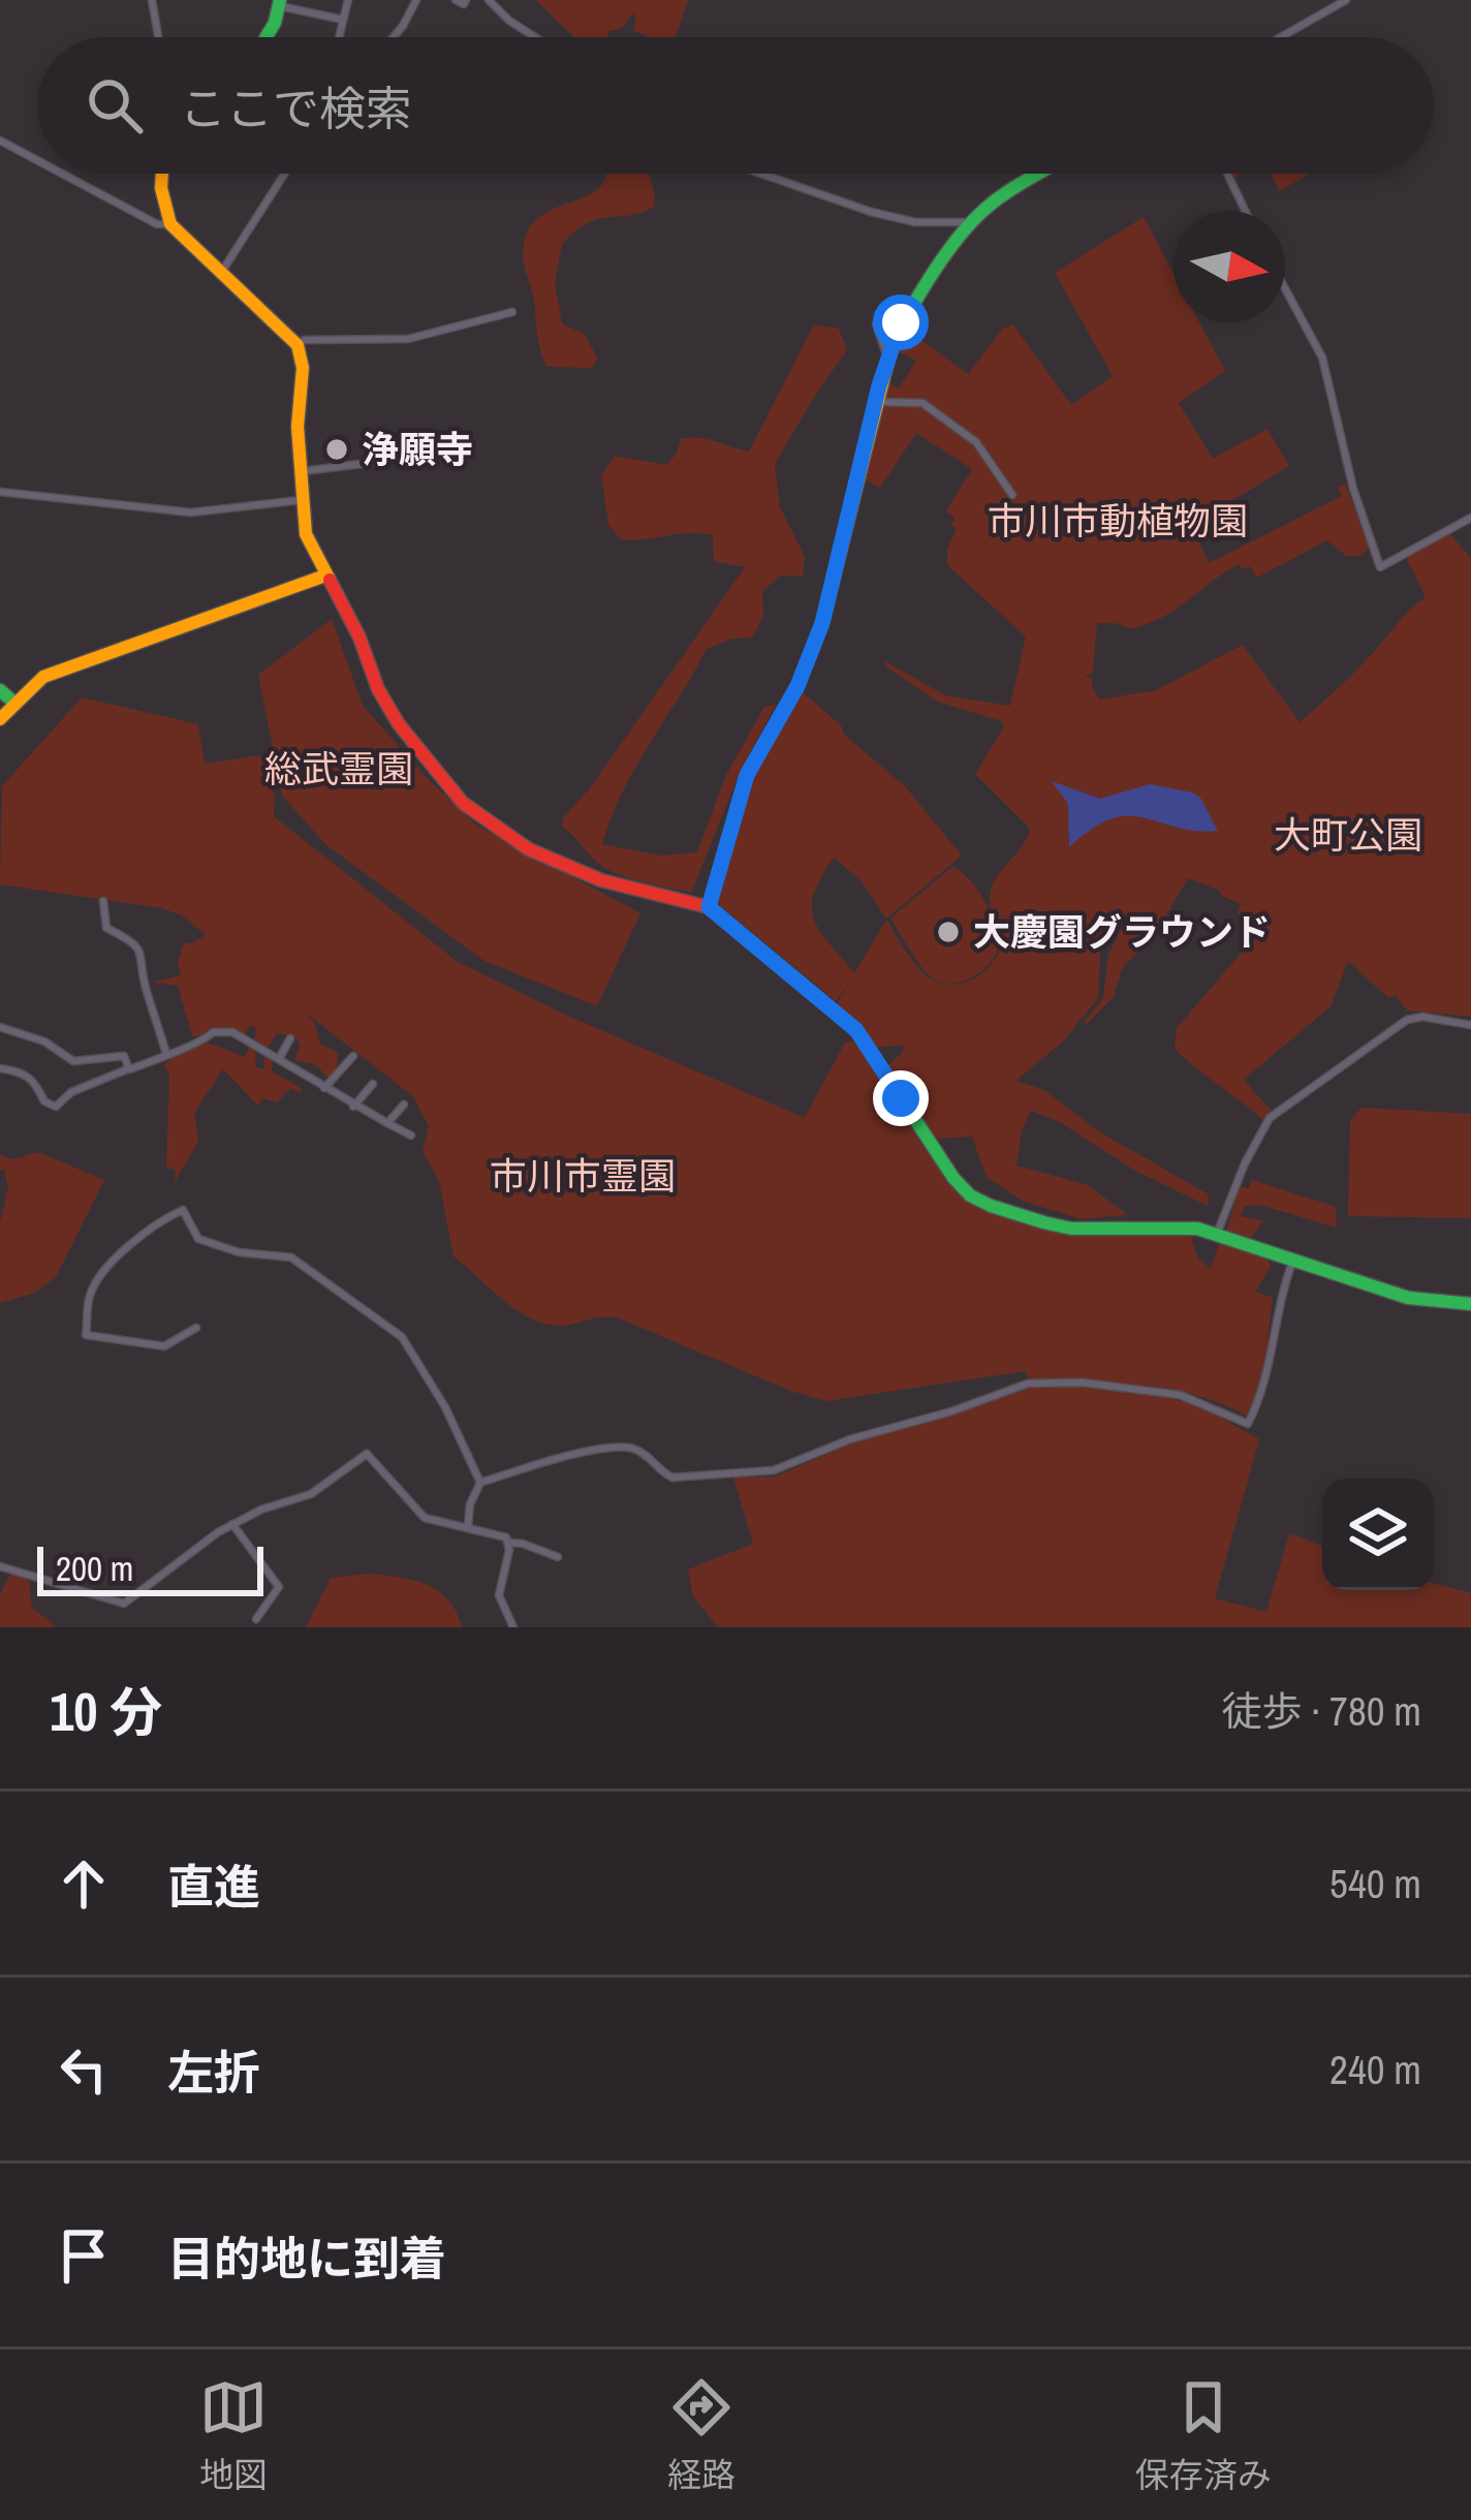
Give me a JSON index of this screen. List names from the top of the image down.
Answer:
{
  "parks": [
    "市川市動植物園",
    "総武霊園",
    "大町公園",
    "市川市霊園"
  ],
  "places": ["浄願寺", "大慶園グラウンド"],
  "scale_bar": "200 m",
  "north": "right",
  "page": {
    "search": "ここで検索",
    "scale": "200 m",
    "heading": ["10 分", "徒歩 · 780 m"],
    "list": [
      ["直進", "540 m"],
      ["左折", "240 m"],
      "目的地に到着"
    ],
    "nav": ["地図", "経路", "保存済み"]
  }
}
